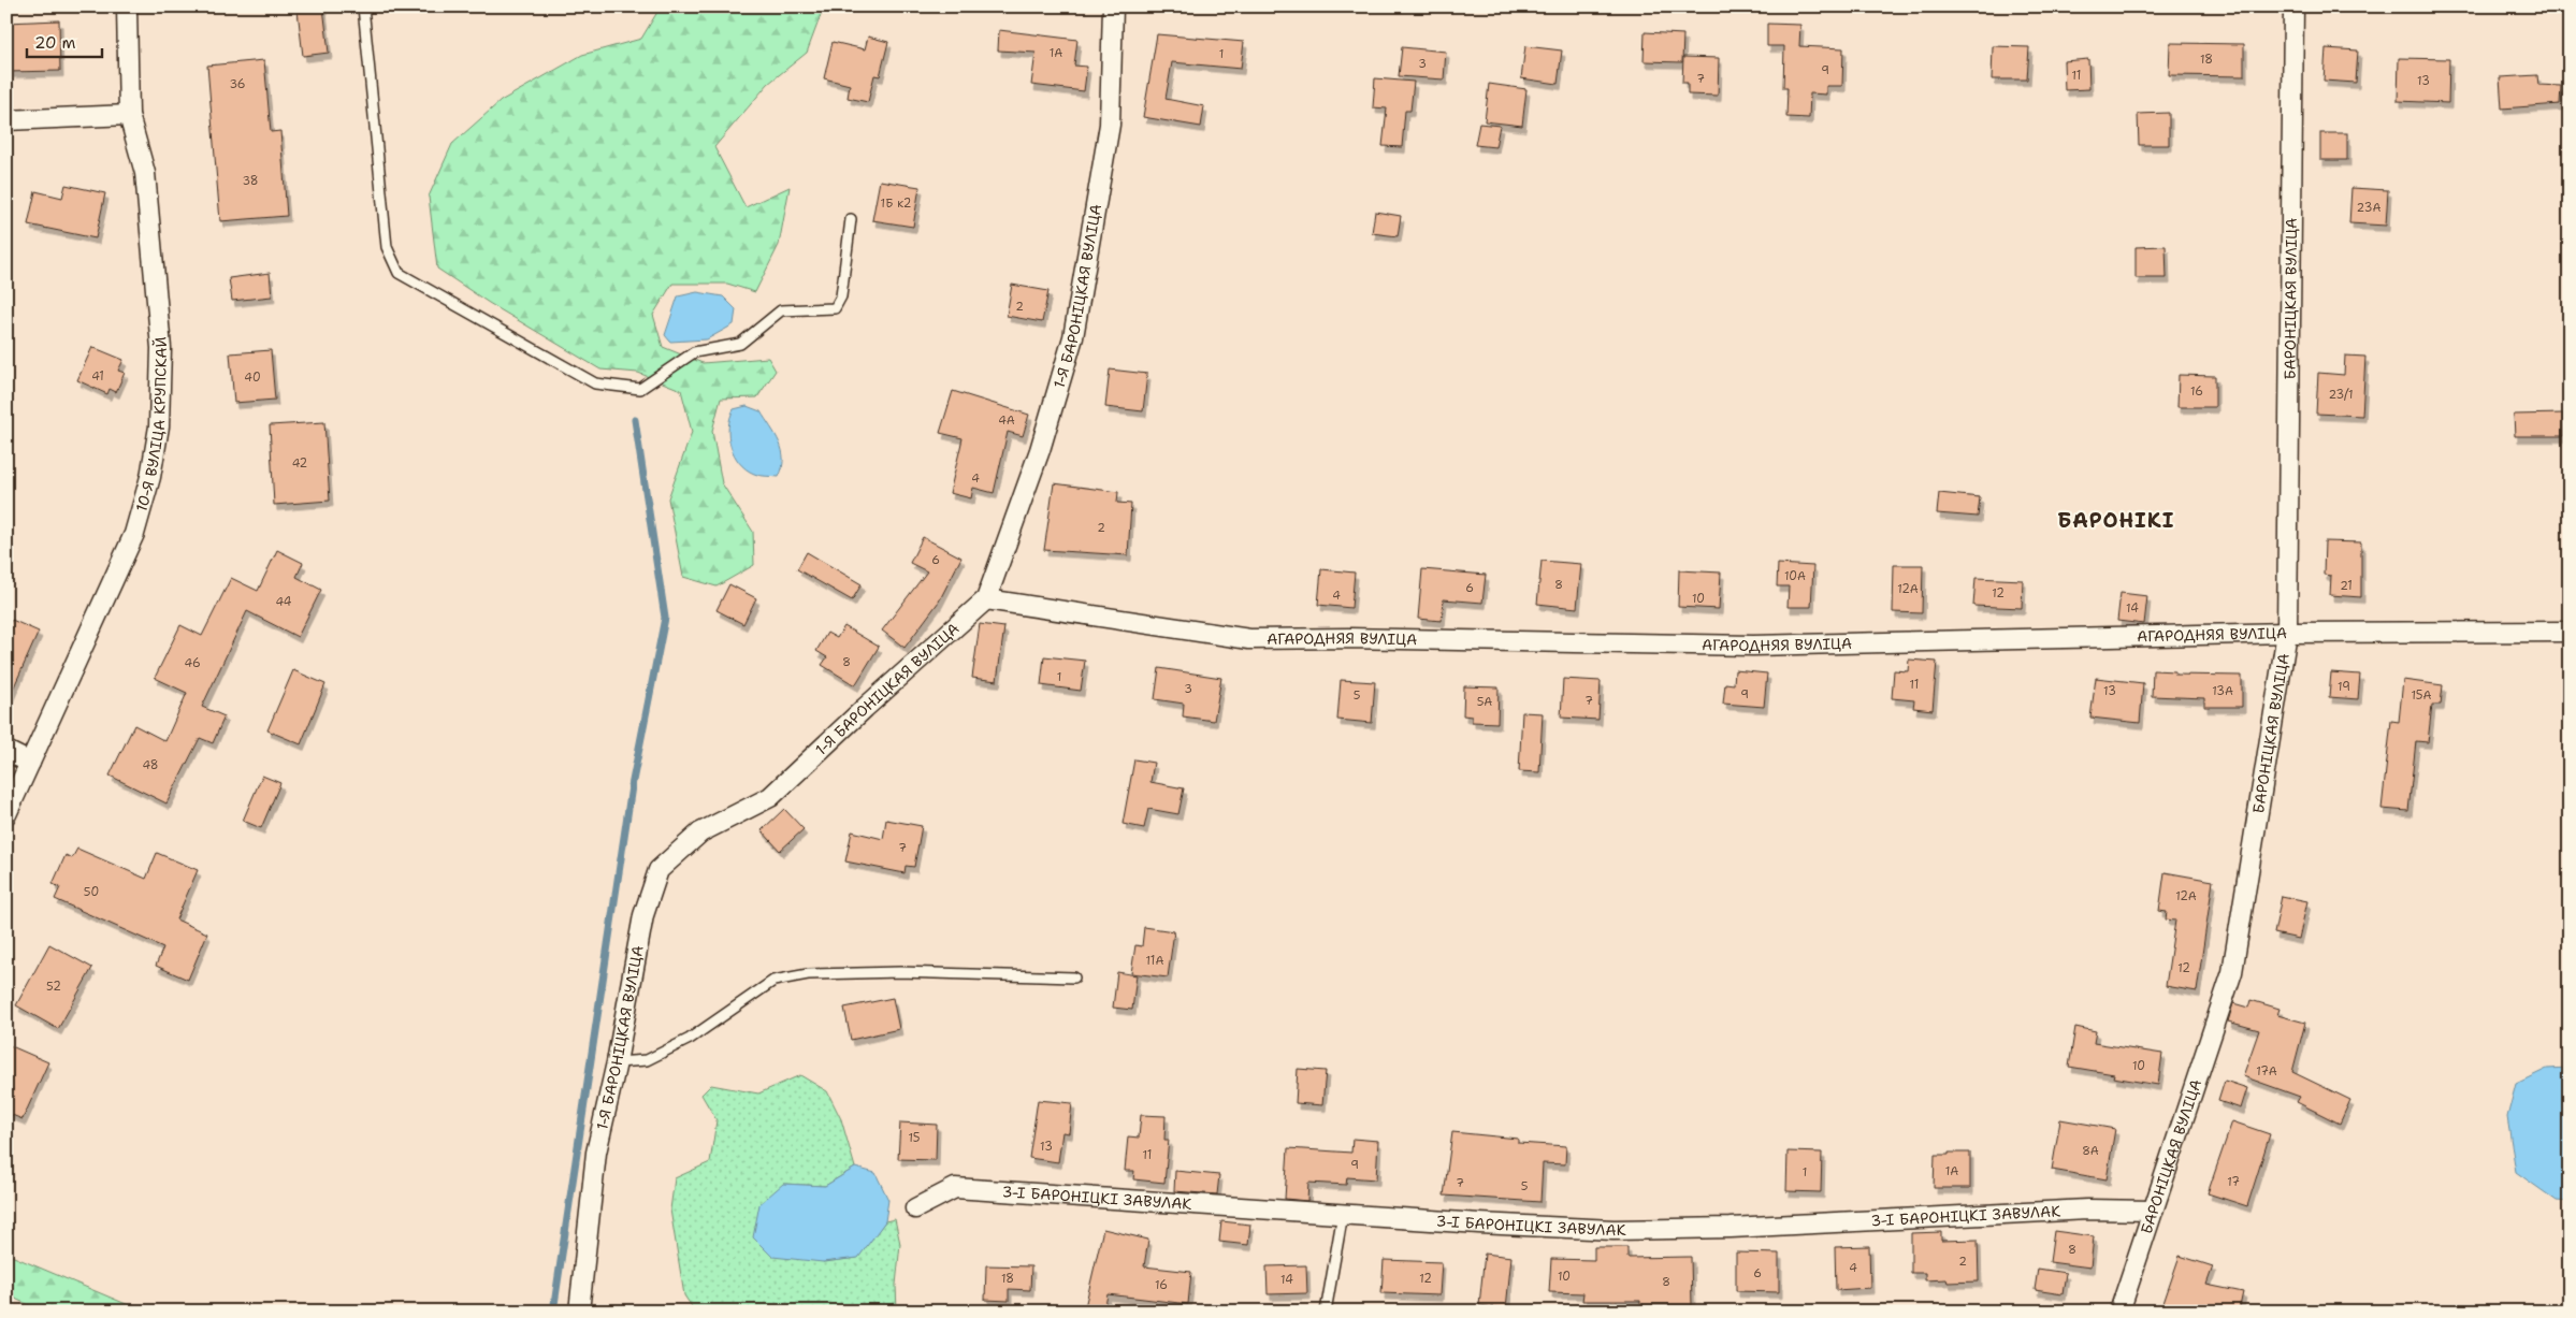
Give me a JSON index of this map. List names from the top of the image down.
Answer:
{
  "streets": {
    "street": [
      "1-Я БАРОНІЦКАЯ ВУЛІЦА",
      "БАРОНІЦКАЯ ВУЛІЦА",
      "10-Я ВУЛІЦА КРУПСКАЙ",
      "АГАРОДНЯЯ ВУЛІЦА",
      "3-І БАРОНІЦКІ ЗАВУЛАК"
    ]
  },
  "crossings": [
    ["1-Я БАРОНІЦКАЯ ВУЛІЦА", "АГАРОДНЯЯ ВУЛІЦА"],
    ["БАРОНІЦКАЯ ВУЛІЦА", "АГАРОДНЯЯ ВУЛІЦА"],
    ["БАРОНІЦКАЯ ВУЛІЦА", "3-І БАРОНІЦКІ ЗАВУЛАК"]
  ],
  "districts": ["БАРОНІКІ"],
  "house_numbers": [
    "1А",
    "1",
    "18",
    "3",
    "9",
    "11",
    "7",
    "13",
    "36",
    "38",
    "1Б к2",
    "23А",
    "2",
    "41",
    "40",
    "16",
    "23/1",
    "4А",
    "42",
    "4",
    "2",
    "6",
    "10А",
    "8",
    "21",
    "6",
    "12А",
    "12",
    "4",
    "10",
    "44",
    "14",
    "8",
    "46",
    "1",
    "11",
    "19",
    "3",
    "13",
    "13А",
    "9",
    "5",
    "15А",
    "7",
    "5А",
    "48",
    "7",
    "50",
    "12А",
    "11А",
    "12",
    "52",
    "10",
    "17А",
    "15",
    "13",
    "8А",
    "11",
    "9",
    "1А",
    "1",
    "17",
    "7",
    "5",
    "8",
    "2",
    "4",
    "6",
    "10",
    "18",
    "12",
    "14",
    "8",
    "16"
  ],
  "scale_bar": "20 m"
}
